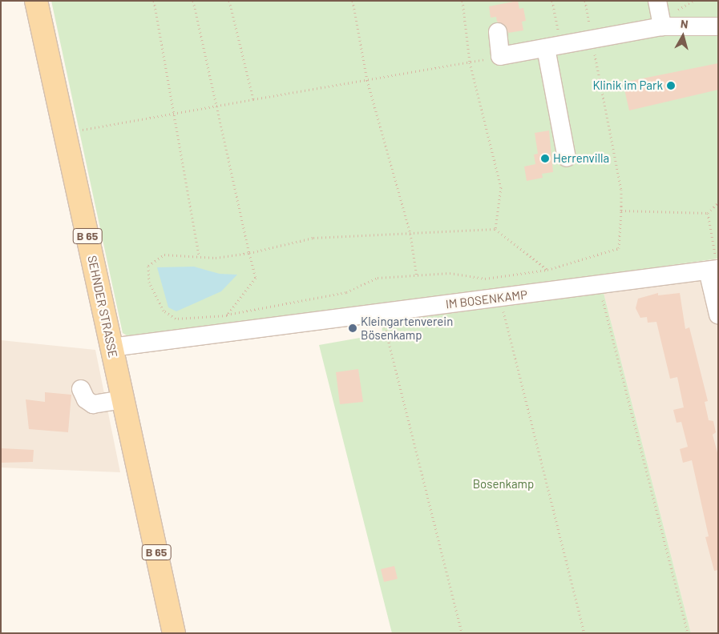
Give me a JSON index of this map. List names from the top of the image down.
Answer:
{
  "streets": {
    "main road": ["B 65", "SEHNDER STRASSE"],
    "street": ["IM BOSENKAMP"]
  },
  "crossings": [
    ["IM BOSENKAMP", "SEHNDER STRASSE"]
  ],
  "parks": ["Bosenkamp"],
  "places": ["Klinik im Park", "Herrenvilla", "Kleingartenverein Bösenkamp"],
  "north": "top"
}
